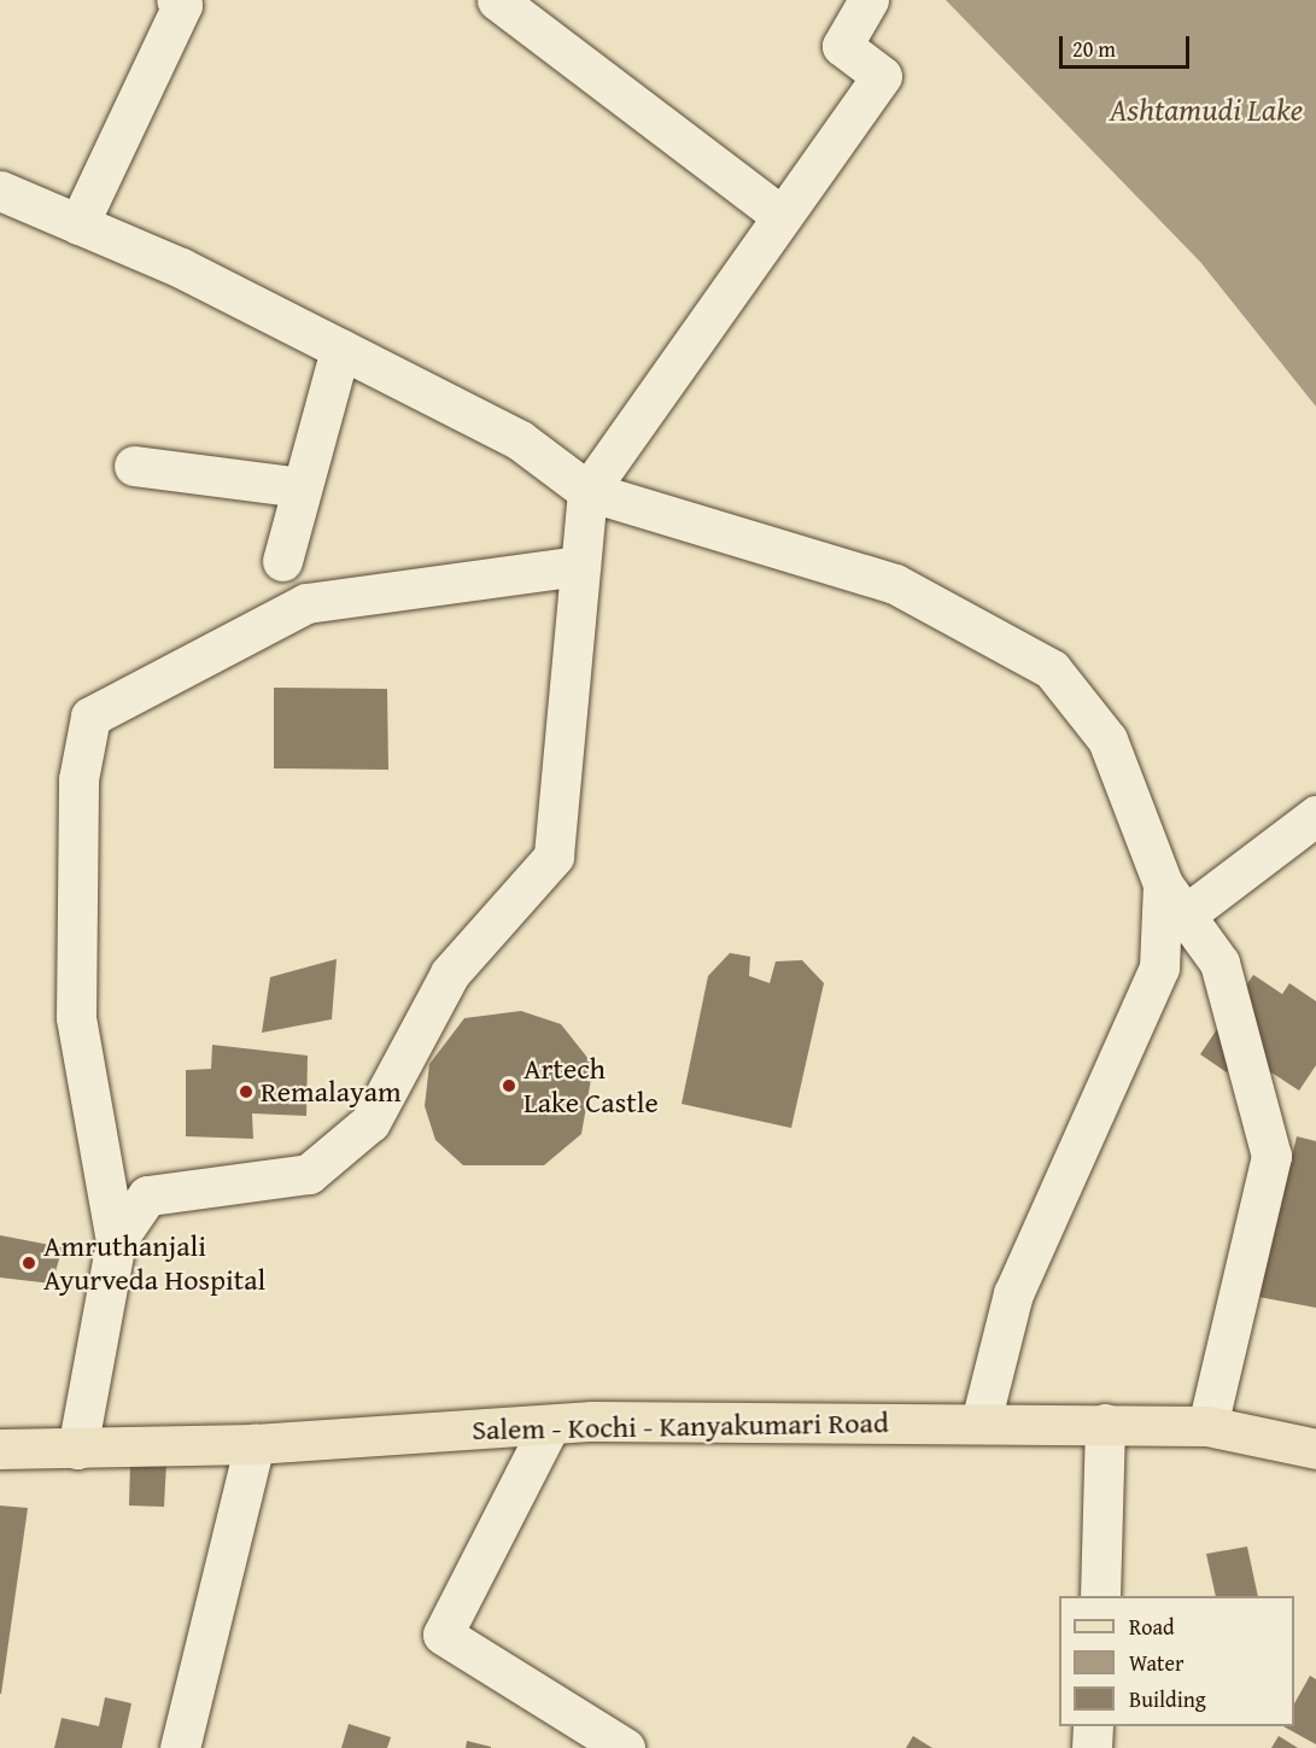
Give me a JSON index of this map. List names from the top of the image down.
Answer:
{
  "streets": {
    "main road": ["Salem - Kochi - Kanyakumari Road"]
  },
  "water": ["Ashtamudi Lake"],
  "places": ["Artech Lake Castle", "Remalayam", "Amruthanjali Ayurveda Hospital"],
  "legend": ["Road", "Water", "Building"],
  "scale_bar": "20 m"
}
